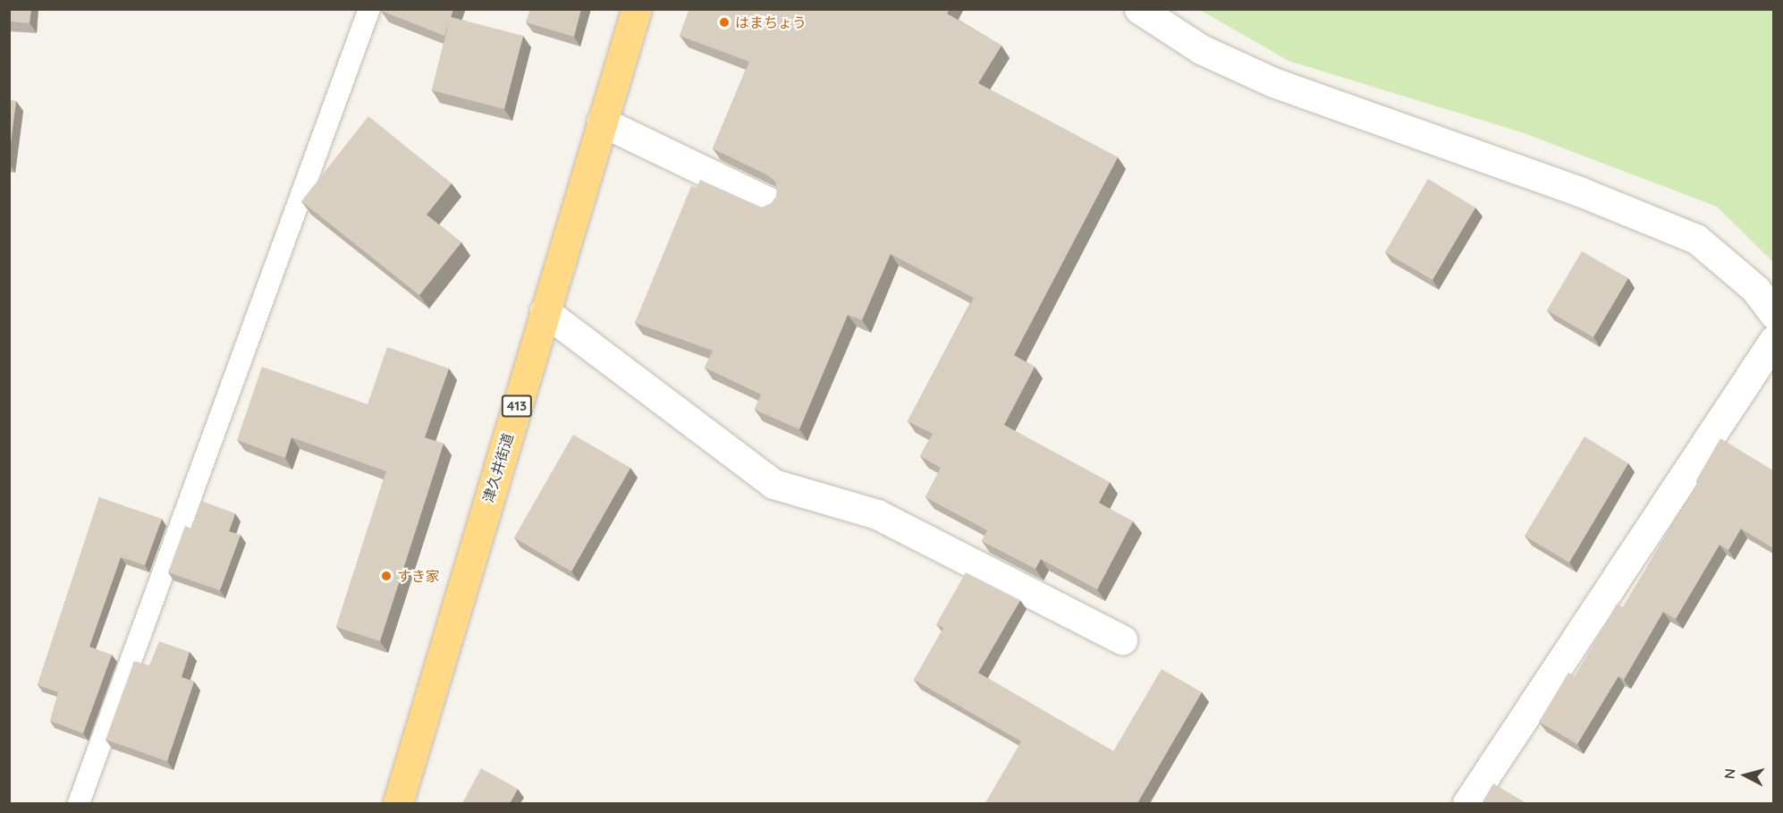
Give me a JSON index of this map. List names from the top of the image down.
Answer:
{
  "streets": {
    "highway": ["413", "津久井街道"]
  },
  "places": ["はまちょう", "すき家"],
  "north": "left"
}
